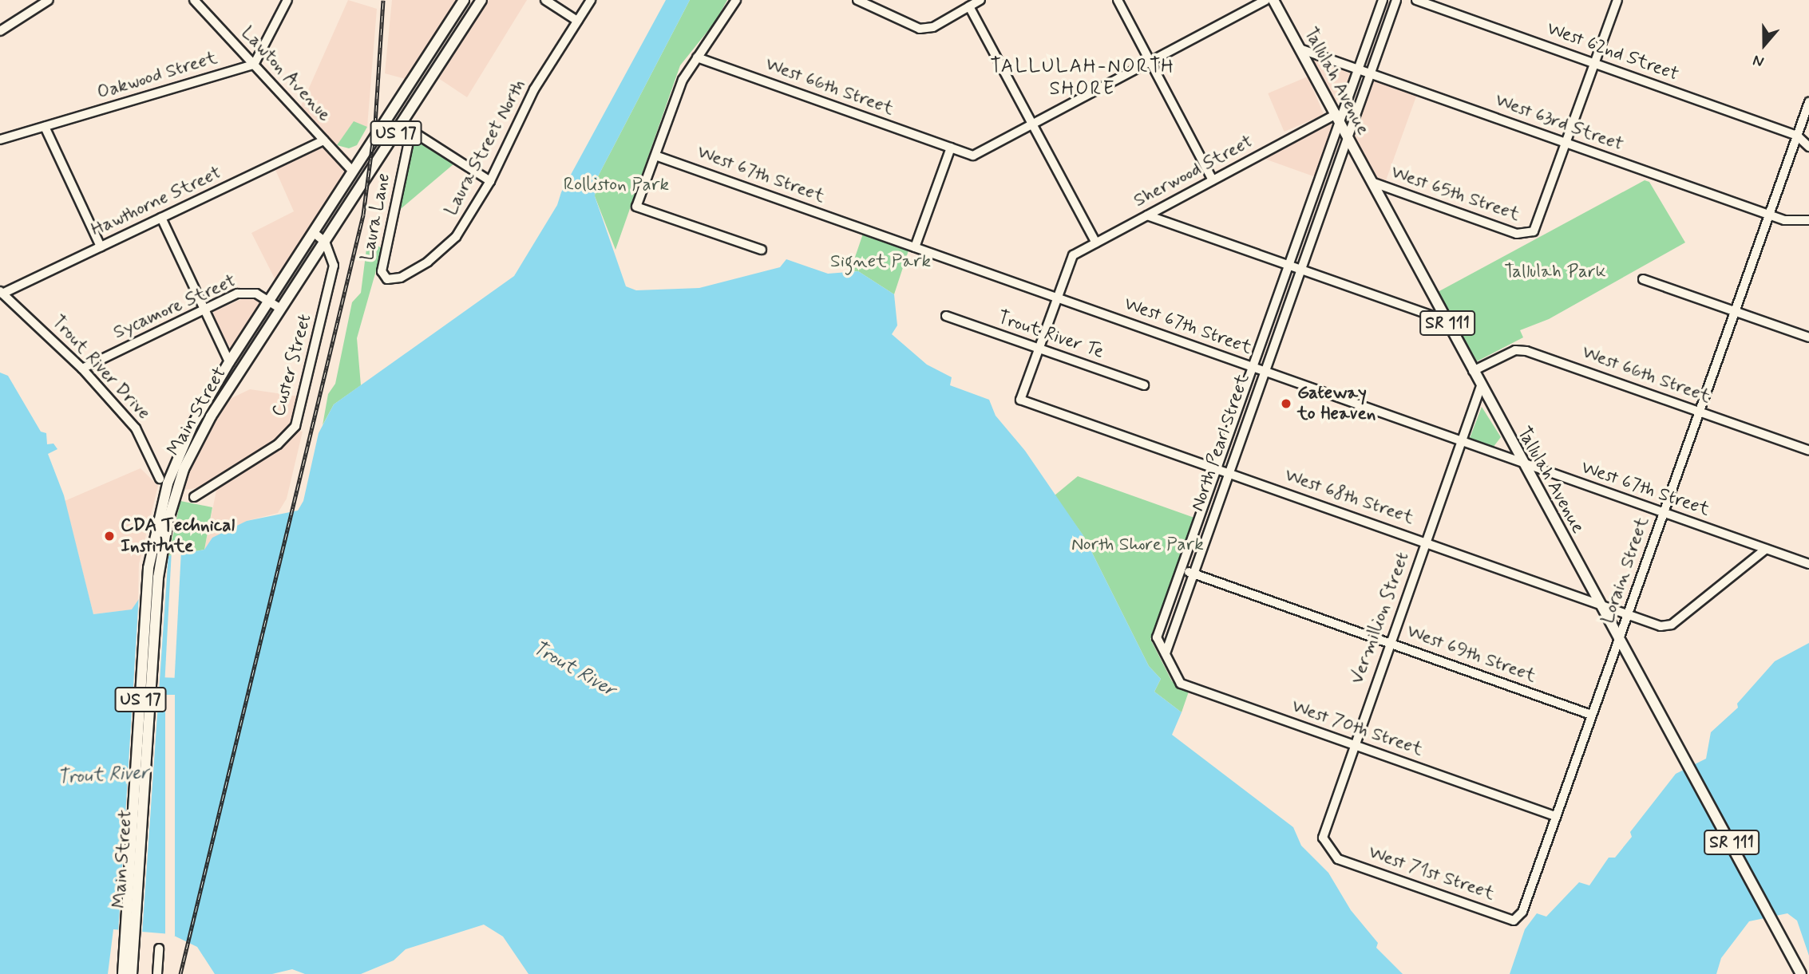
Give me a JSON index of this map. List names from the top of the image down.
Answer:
{
  "streets": {
    "main road": [
      "Tallulah Avenue",
      "US 17",
      "SR 111",
      "Main Street"
    ],
    "street": [
      "West 62nd Street",
      "Lawton Avenue",
      "Oakwood Street",
      "West 66th Street",
      "West 63rd Street",
      "Laura Street North",
      "Sherwood Street",
      "West 67th Street",
      "West 65th Street",
      "Hawthorne Street",
      "Laura Lane",
      "Sycamore Street",
      "Trout River Te",
      "Custer Street",
      "Trout River Drive",
      "North Pearl Street",
      "West 68th Street",
      "Lorain Street",
      "Vermillion Street",
      "West 69th Street",
      "West 70th Street",
      "West 71st Street"
    ]
  },
  "crossings": [
    ["West 62nd Street", "Lorain Street"],
    ["Lawton Avenue", "Oakwood Street"],
    ["Lawton Avenue", "Hawthorne Street"],
    ["Lawton Avenue", "Main Street"],
    ["Tallulah Avenue", "West 66th Street"],
    ["Tallulah Avenue", "West 63rd Street"],
    ["Tallulah Avenue", "Sherwood Street"],
    ["Tallulah Avenue", "West 67th Street"],
    ["Tallulah Avenue", "West 65th Street"],
    ["Tallulah Avenue", "North Pearl Street"],
    ["Tallulah Avenue", "West 68th Street"],
    ["Tallulah Avenue", "Lorain Street"],
    ["Tallulah Avenue", "Vermillion Street"],
    ["West 66th Street", "Lorain Street"],
    ["West 63rd Street", "West 65th Street"],
    ["West 63rd Street", "North Pearl Street"],
    ["West 63rd Street", "Lorain Street"],
    ["Laura Street North", "Laura Lane"],
    ["Sherwood Street", "West 67th Street"],
    ["Sherwood Street", "North Pearl Street"],
    ["West 67th Street", "North Pearl Street"],
    ["West 67th Street", "West 68th Street"],
    ["West 67th Street", "Lorain Street"],
    ["West 67th Street", "Vermillion Street"],
    ["Hawthorne Street", "Trout River Drive"],
    ["Sycamore Street", "Trout River Drive"],
    ["Sycamore Street", "Main Street"],
    ["Trout River Te", "West 68th Street"],
    ["Custer Street", "Main Street"],
    ["North Pearl Street", "West 68th Street"],
    ["North Pearl Street", "West 69th Street"],
    ["North Pearl Street", "West 70th Street"],
    ["West 68th Street", "Lorain Street"],
    ["West 68th Street", "Vermillion Street"],
    ["Lorain Street", "West 69th Street"],
    ["Lorain Street", "West 70th Street"],
    ["Lorain Street", "West 71st Street"],
    ["Vermillion Street", "West 69th Street"],
    ["Vermillion Street", "West 70th Street"],
    ["Vermillion Street", "West 71st Street"]
  ],
  "districts": ["TALLULAH-NORTH SHORE"],
  "water": ["Trout River"],
  "parks": [
    "Rolliston Park",
    "Signet Park",
    "Tallulah Park",
    "North Shore Park"
  ],
  "places": ["Gateway to Heaven", "CDA Technical Institute"],
  "north": "bottom"
}
